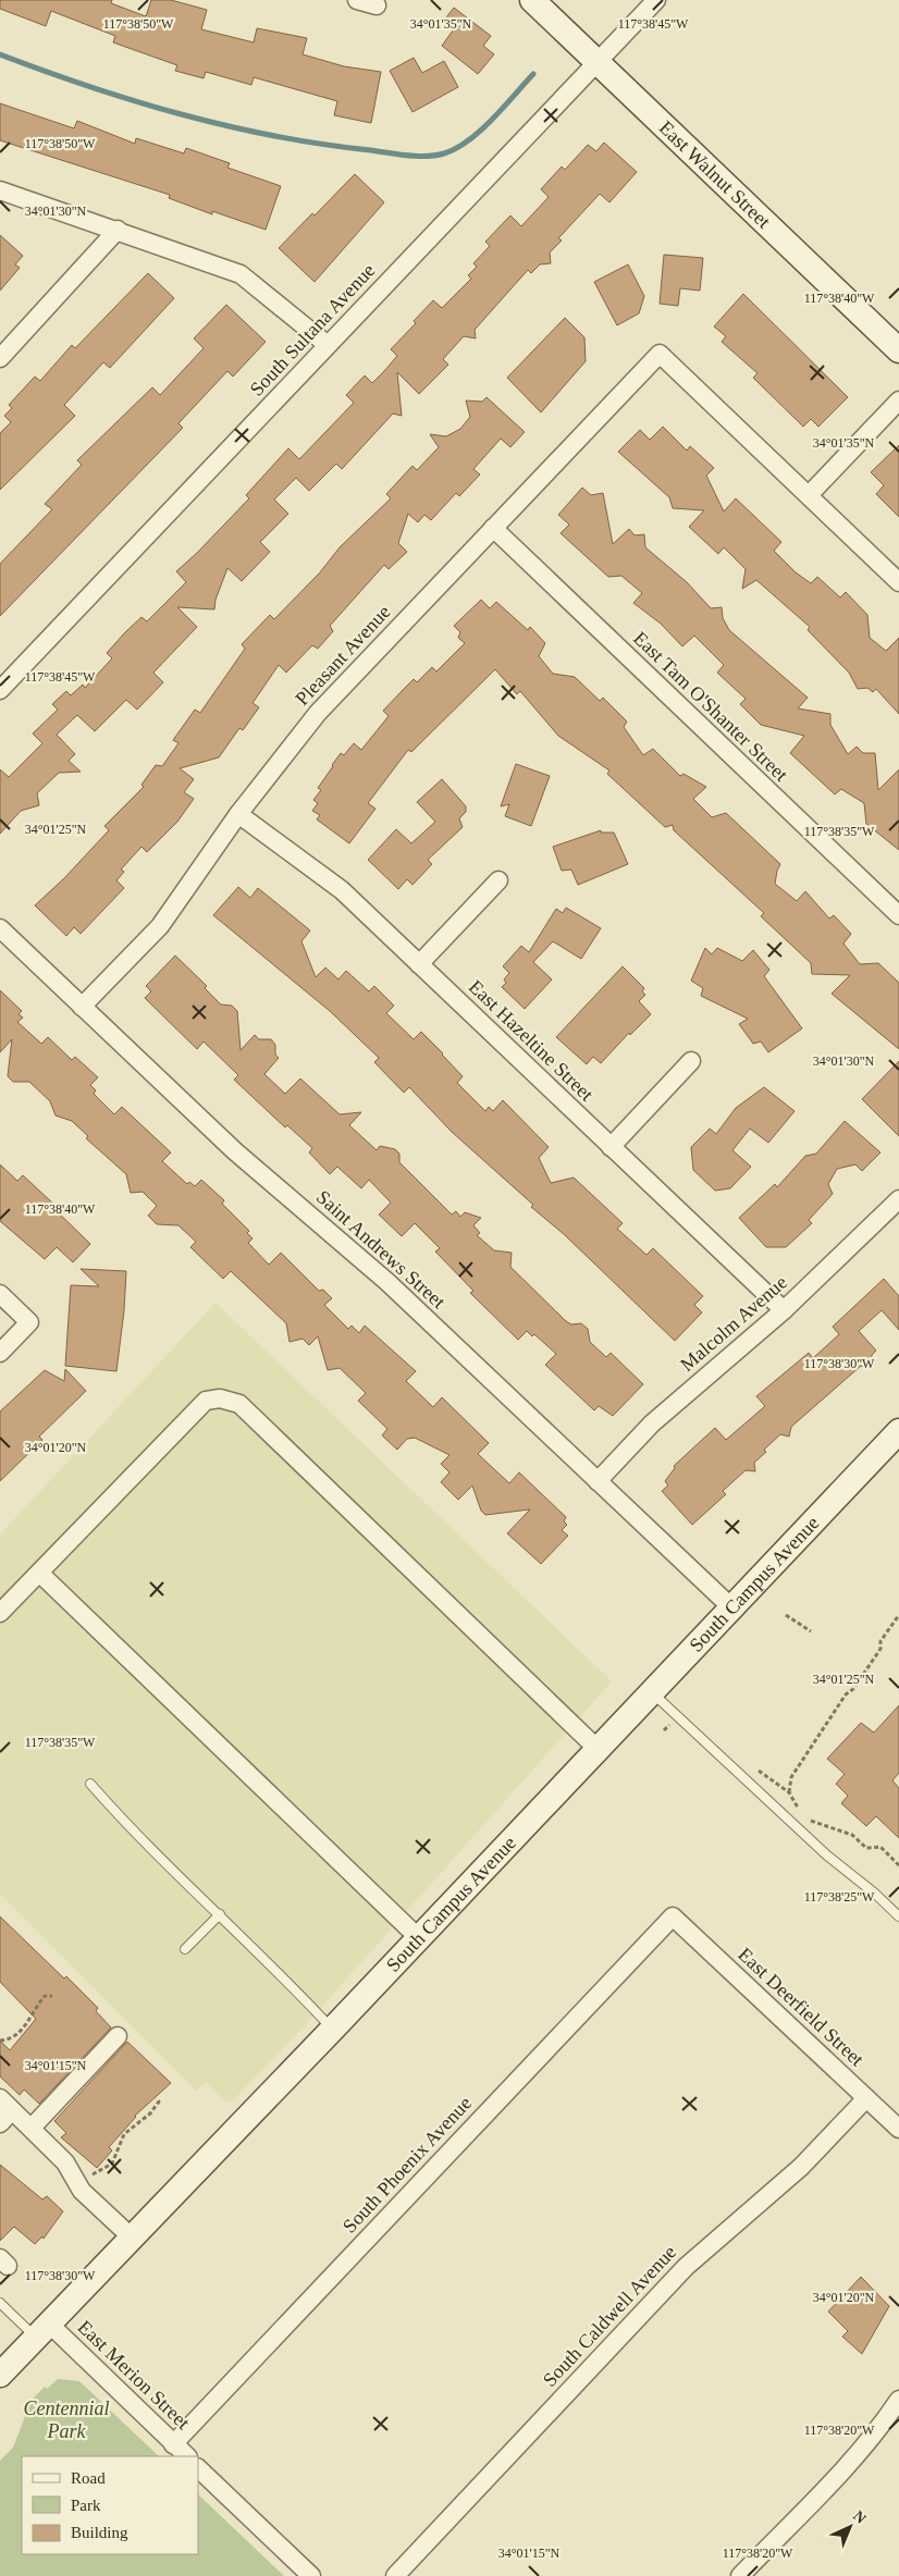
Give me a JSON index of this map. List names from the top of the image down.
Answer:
{
  "streets": {
    "street": [
      "East Walnut Street",
      "South Sultana Avenue",
      "Pleasant Avenue",
      "East Tam O'Shanter Street",
      "East Hazeltine Street",
      "Saint Andrews Street",
      "Malcolm Avenue",
      "South Campus Avenue",
      "East Deerfield Street",
      "South Phoenix Avenue",
      "South Caldwell Avenue",
      "East Merion Street"
    ]
  },
  "crossings": [
    ["East Walnut Street", "South Sultana Avenue"],
    ["Pleasant Avenue", "East Tam O'Shanter Street"],
    ["Pleasant Avenue", "East Hazeltine Street"],
    ["Pleasant Avenue", "Saint Andrews Street"],
    ["East Hazeltine Street", "Malcolm Avenue"],
    ["Saint Andrews Street", "Malcolm Avenue"],
    ["Saint Andrews Street", "South Campus Avenue"],
    ["South Campus Avenue", "East Merion Street"],
    ["East Deerfield Street", "South Phoenix Avenue"],
    ["East Deerfield Street", "South Caldwell Avenue"],
    ["South Phoenix Avenue", "East Merion Street"]
  ],
  "parks": ["Centennial Park"],
  "legend": ["Road", "Park", "Building"],
  "north": "top right",
  "coordinates": [
    "34°01'35\"N",
    "117°38'50\"W",
    "117°38'45\"W",
    "34°01'30\"N",
    "117°38'40\"W",
    "34°01'25\"N",
    "117°38'35\"W",
    "117°38'30\"W",
    "34°01'20\"N",
    "117°38'25\"W",
    "34°01'15\"N",
    "117°38'20\"W"
  ]
}
